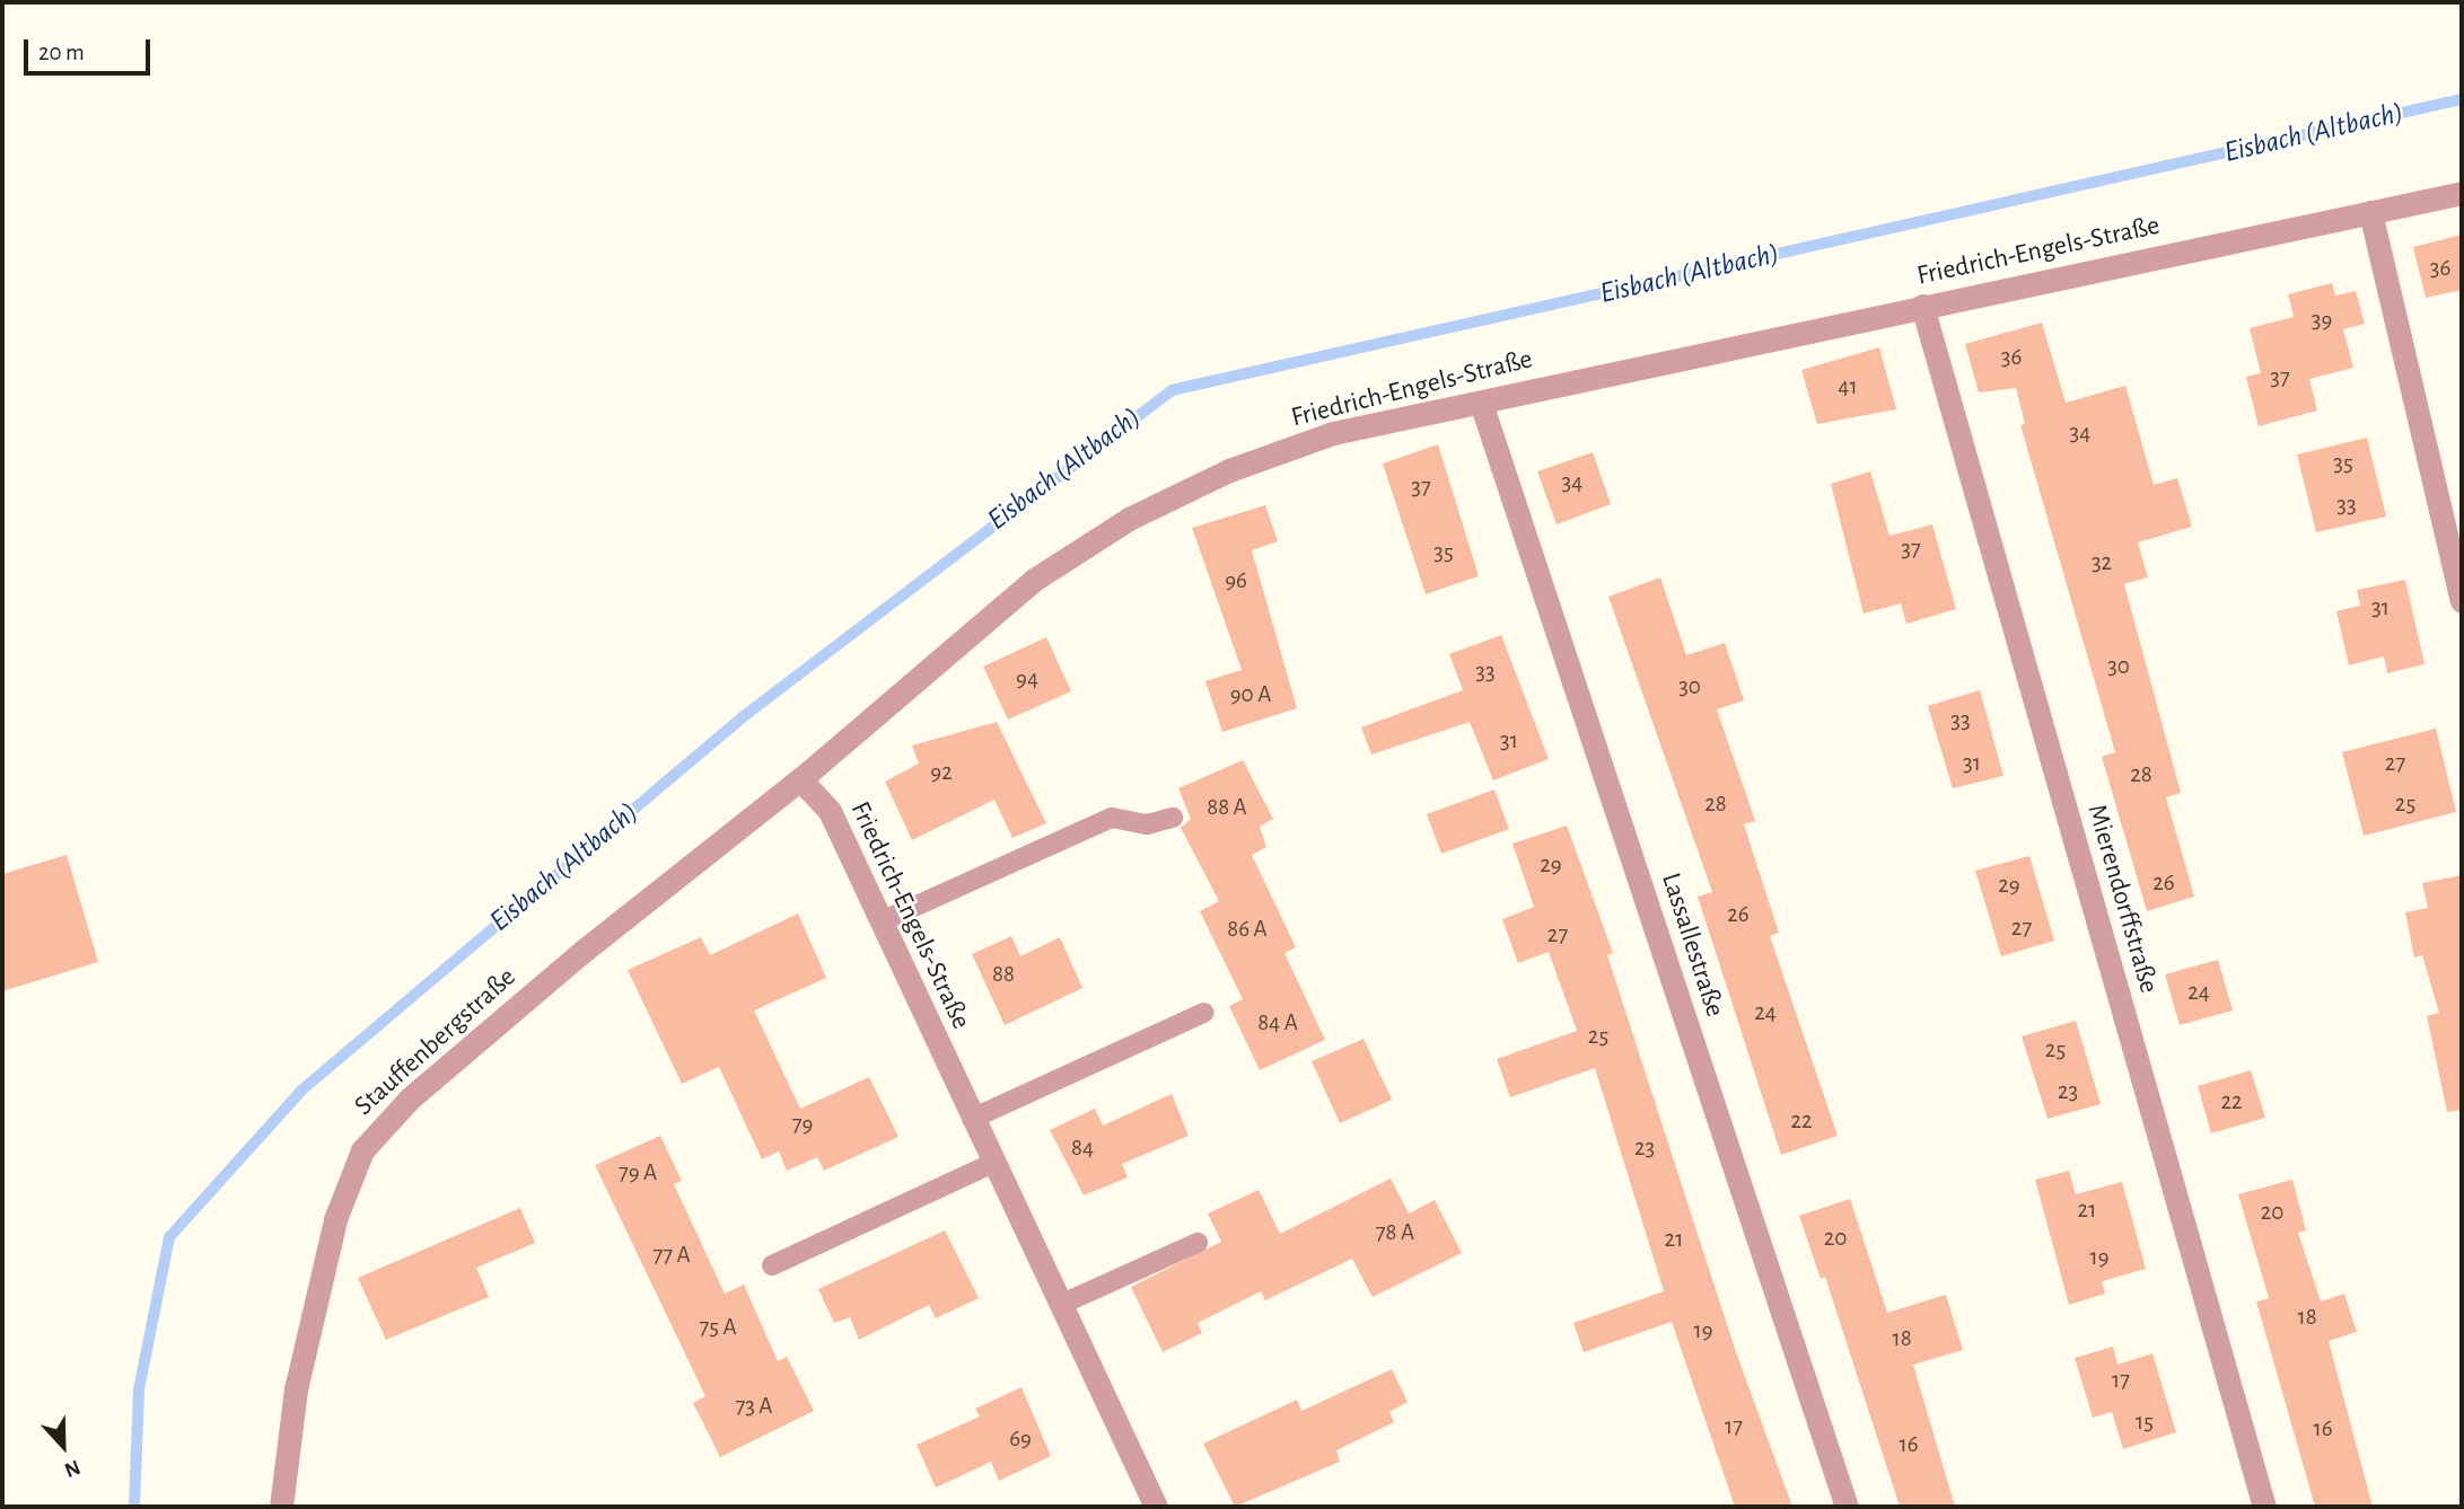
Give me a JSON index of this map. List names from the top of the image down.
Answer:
{
  "streets": {
    "street": [
      "Friedrich-Engels-Straße",
      "Mierendorffstraße",
      "Lassallestraße",
      "Stauffenbergstraße"
    ]
  },
  "crossings": [
    ["Friedrich-Engels-Straße", "Mierendorffstraße"],
    ["Friedrich-Engels-Straße", "Lassallestraße"],
    ["Friedrich-Engels-Straße", "Stauffenbergstraße"]
  ],
  "water": ["Eisbach (Altbach)"],
  "house_numbers": [
    "36",
    "39",
    "36",
    "37",
    "41",
    "34",
    "35",
    "34",
    "37",
    "33",
    "37",
    "35",
    "32",
    "96",
    "31",
    "30",
    "33",
    "94",
    "30",
    "90 A",
    "33",
    "31",
    "31",
    "27",
    "92",
    "28",
    "28",
    "25",
    "88 A",
    "29",
    "26",
    "29",
    "26",
    "27",
    "86 A",
    "27",
    "88",
    "24",
    "24",
    "84 A",
    "25",
    "25",
    "23",
    "22",
    "22",
    "79",
    "84",
    "23",
    "79 A",
    "21",
    "20",
    "78 A",
    "20",
    "21",
    "77 A",
    "19",
    "18",
    "75 A",
    "19",
    "18",
    "17",
    "73 A",
    "15",
    "17",
    "16",
    "69",
    "16"
  ],
  "scale_bar": "20 m",
  "north": "bottom"
}
